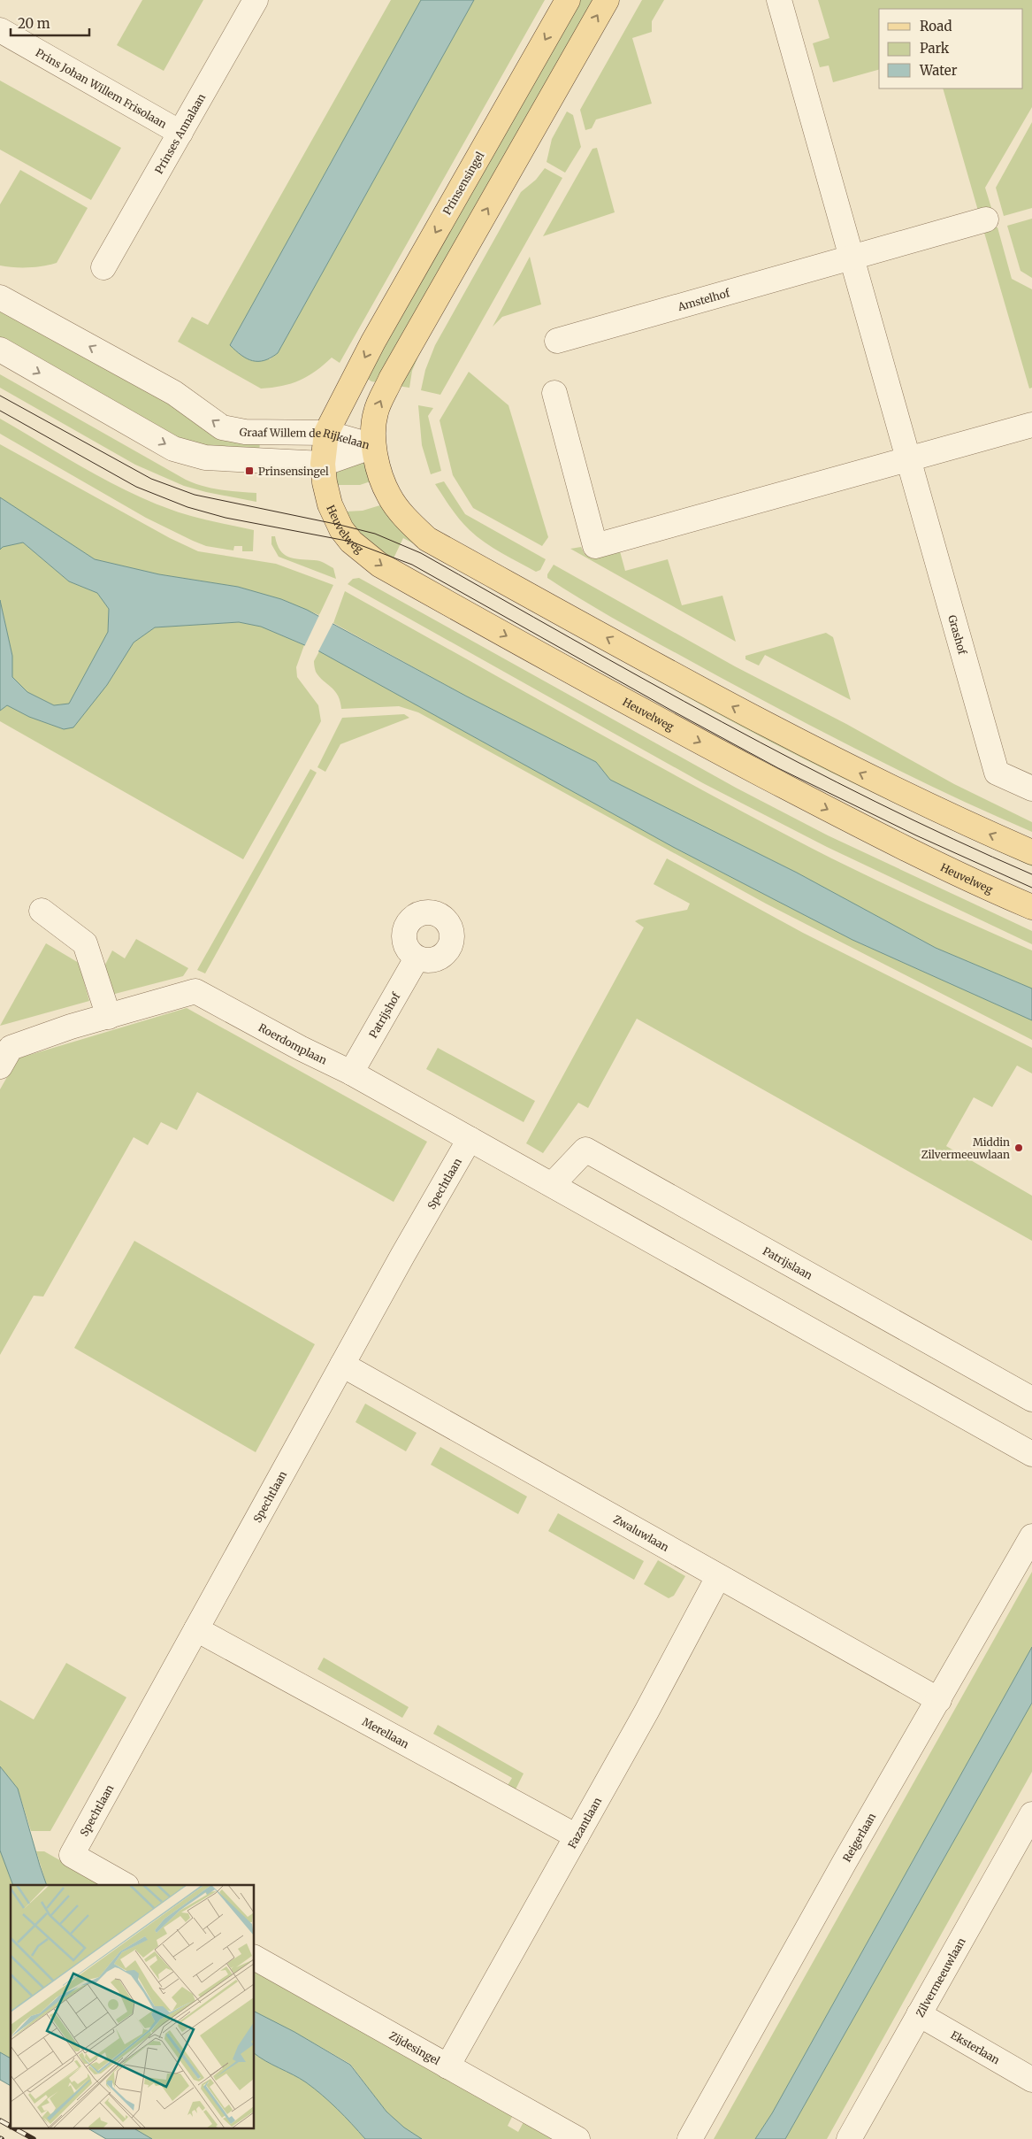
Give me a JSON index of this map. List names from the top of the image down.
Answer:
{
  "streets": {
    "main road": ["Prinsensingel", "Heuvelweg"],
    "street": [
      "Prins Johan Willem Frisolaan",
      "Prinses Annalaan",
      "Amstelhof",
      "Graaf Willem de Rijkelaan",
      "Grashof",
      "Patrijshof",
      "Roerdomplaan",
      "Spechtlaan",
      "Patrijslaan",
      "Zwaluwlaan",
      "Merellaan",
      "Fazantlaan",
      "Reigerlaan",
      "Zilvermeeuwlaan",
      "Eksterlaan",
      "Zijdesingel"
    ]
  },
  "crossings": [
    ["Prins Johan Willem Frisolaan", "Prinses Annalaan"],
    ["Prinsensingel", "Graaf Willem de Rijkelaan"],
    ["Prinsensingel", "Heuvelweg"],
    ["Graaf Willem de Rijkelaan", "Heuvelweg"],
    ["Patrijshof", "Roerdomplaan"],
    ["Roerdomplaan", "Spechtlaan"],
    ["Spechtlaan", "Zwaluwlaan"],
    ["Spechtlaan", "Merellaan"],
    ["Zwaluwlaan", "Fazantlaan"],
    ["Zwaluwlaan", "Reigerlaan"],
    ["Merellaan", "Fazantlaan"],
    ["Fazantlaan", "Zijdesingel"],
    ["Zilvermeeuwlaan", "Eksterlaan"]
  ],
  "places": {
    "transit": ["Prinsensingel"],
    "other": ["Middin Zilvermeeuwlaan"]
  },
  "legend": ["Road", "Park", "Water"],
  "scale_bar": "20 m"
}
